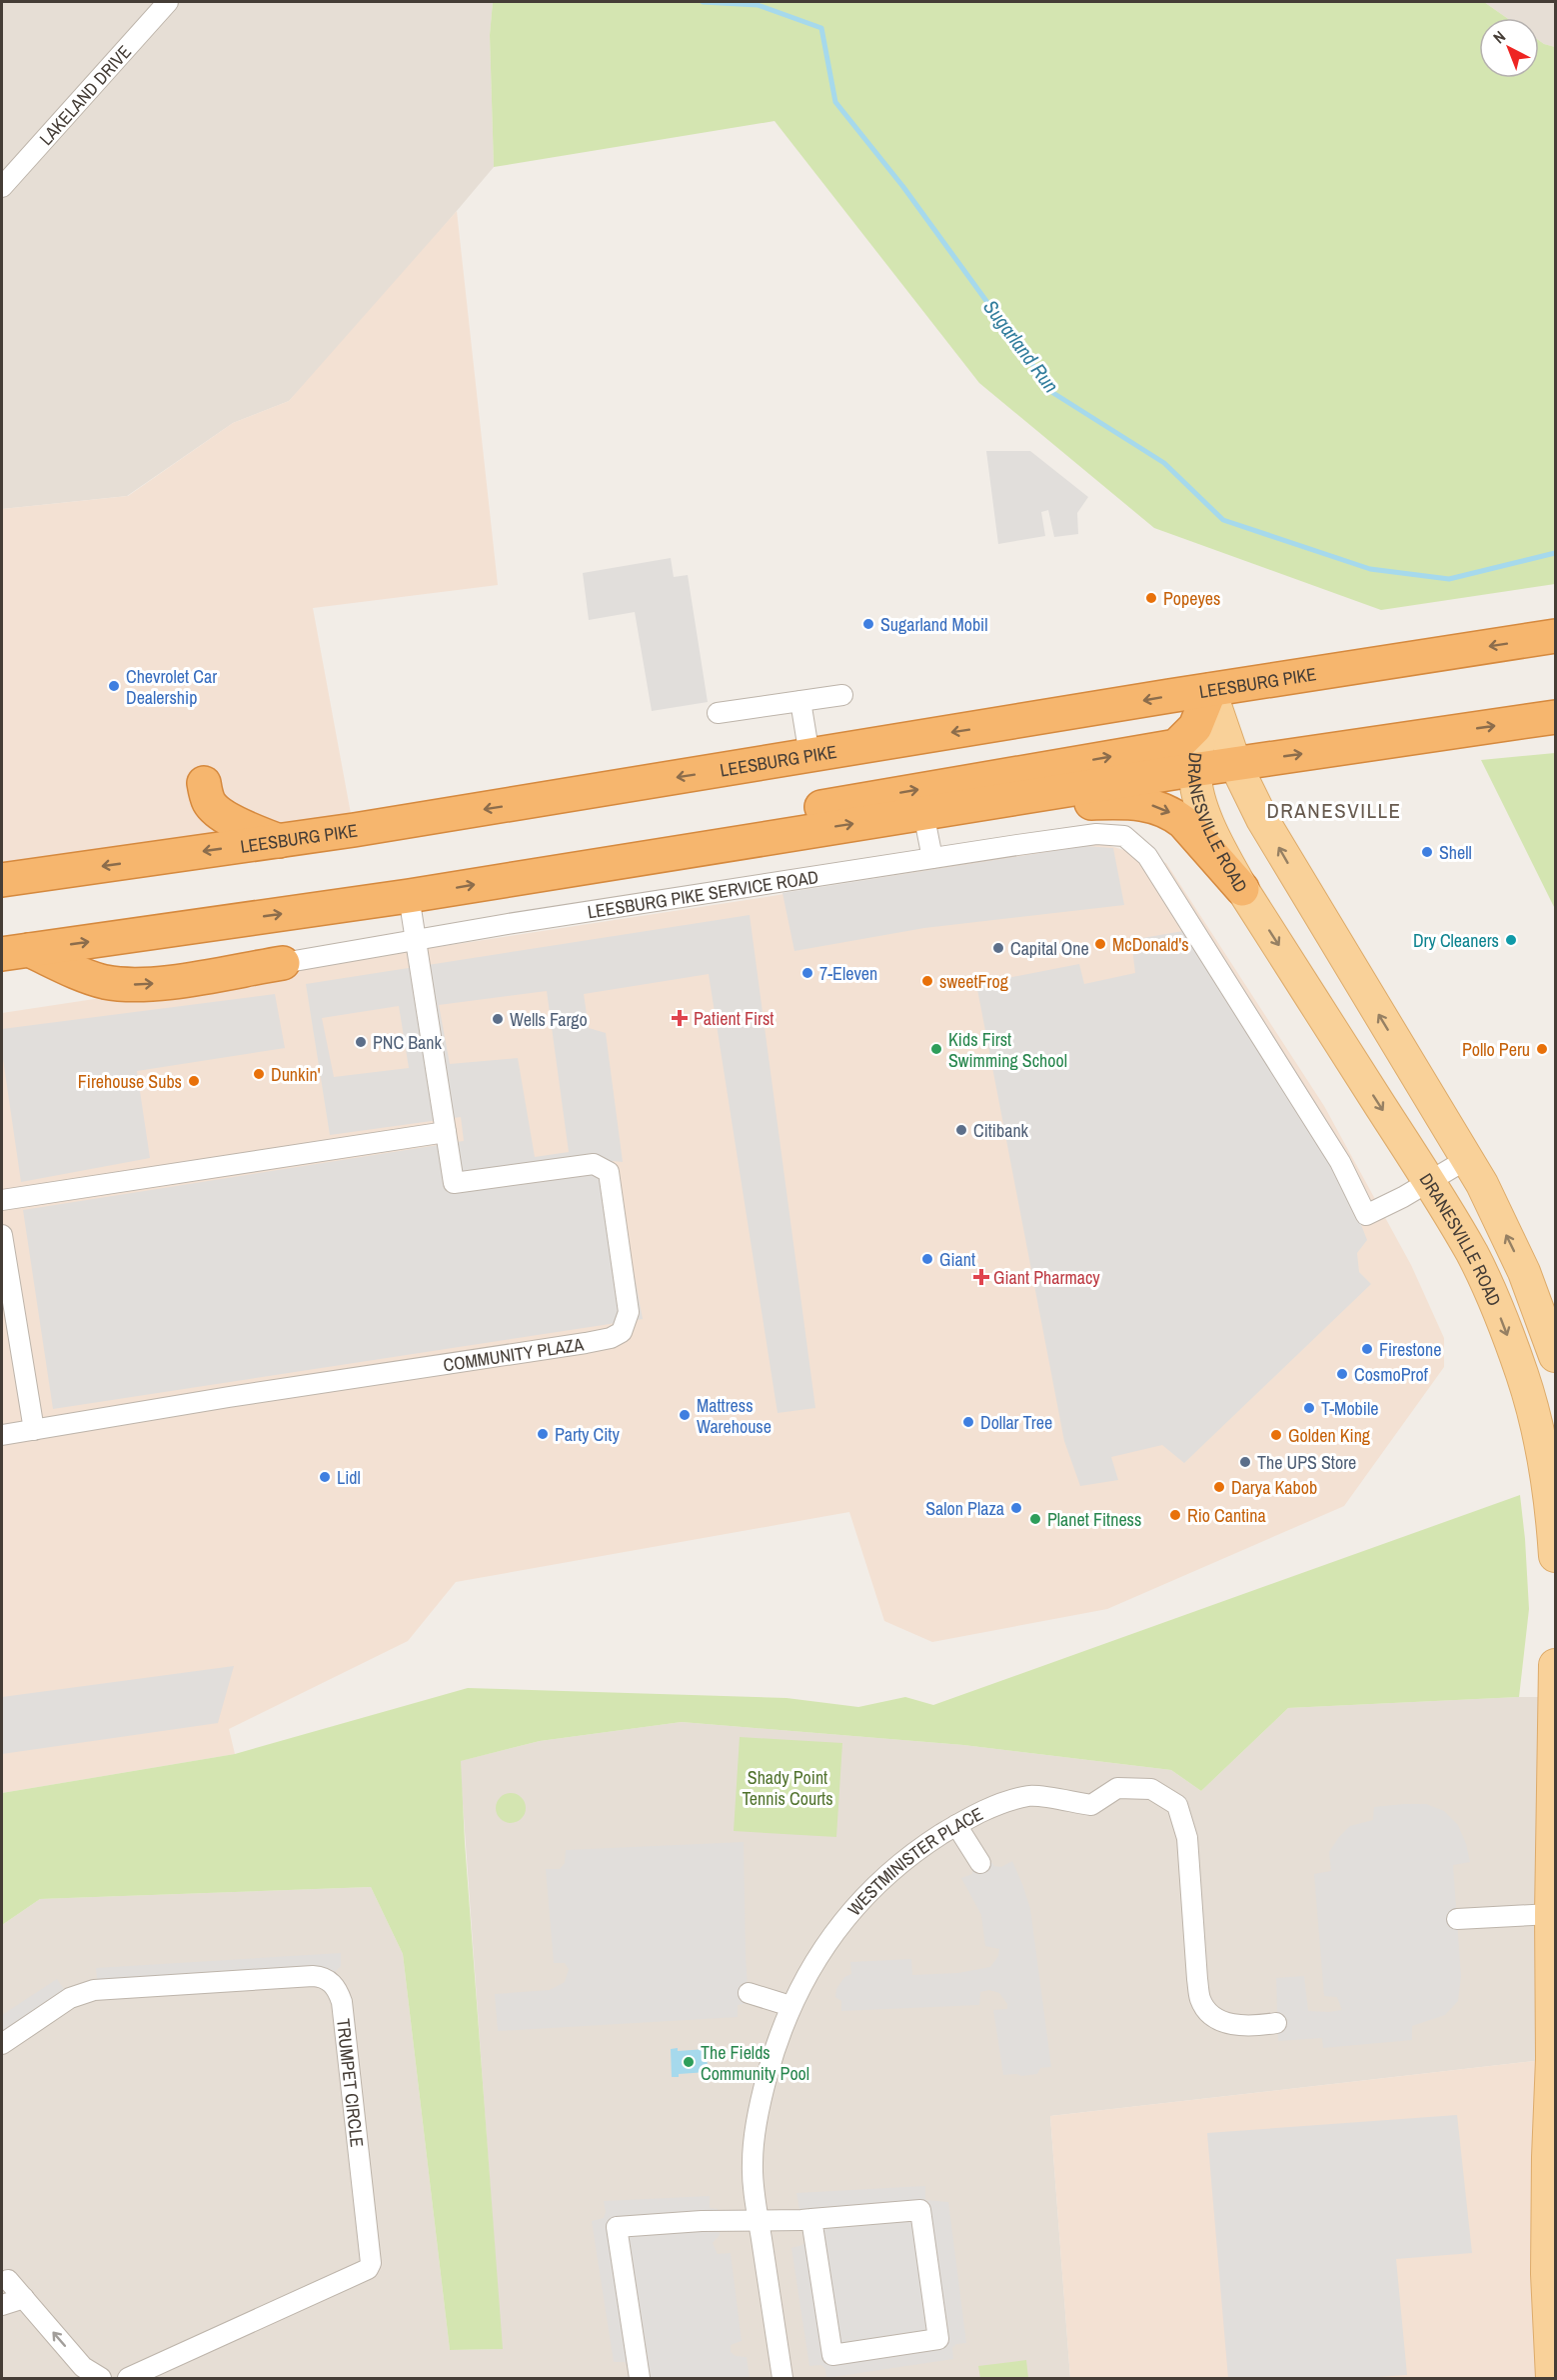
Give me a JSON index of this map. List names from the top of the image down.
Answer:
{
  "streets": {
    "highway": ["LEESBURG PIKE"],
    "main road": ["DRANESVILLE ROAD"],
    "street": [
      "LAKELAND DRIVE",
      "LEESBURG PIKE SERVICE ROAD",
      "COMMUNITY PLAZA",
      "WESTMINISTER PLACE",
      "TRUMPET CIRCLE"
    ]
  },
  "crossings": [
    ["LEESBURG PIKE", "DRANESVILLE ROAD"],
    ["DRANESVILLE ROAD", "LEESBURG PIKE SERVICE ROAD"],
    ["LEESBURG PIKE SERVICE ROAD", "COMMUNITY PLAZA"]
  ],
  "districts": ["DRANESVILLE"],
  "water": ["Sugarland Run"],
  "parks": ["Shady Point Tennis Courts"],
  "places": {
    "other": [
      "Popeyes",
      "Sugarland Mobil",
      "Chevrolet Car Dealership",
      "Shell",
      "Dry Cleaners",
      "McDonald's",
      "Capital One",
      "7-Eleven",
      "sweetFrog",
      "Wells Fargo",
      "PNC Bank",
      "Kids First Swimming School",
      "Pollo Peru",
      "Dunkin'",
      "Firehouse Subs",
      "Citibank",
      "Giant",
      "Firestone",
      "CosmoProf",
      "T-Mobile",
      "Mattress Warehouse",
      "Dollar Tree",
      "Party City",
      "Golden King",
      "The UPS Store",
      "Lidl",
      "Darya Kabob",
      "Salon Plaza",
      "Rio Cantina",
      "Planet Fitness",
      "The Fields Community Pool"
    ],
    "health": ["Patient First", "Giant Pharmacy"]
  },
  "north": "top left"
}
